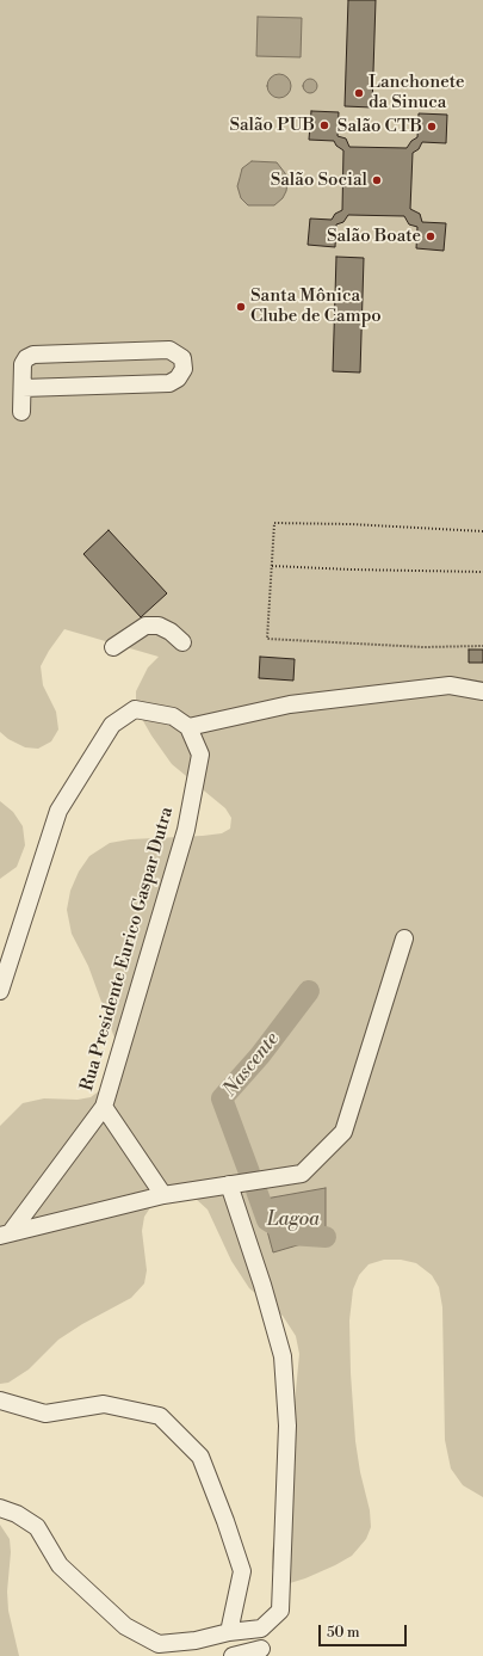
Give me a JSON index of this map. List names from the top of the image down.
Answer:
{
  "streets": {
    "street": ["Rua Presidente Eurico Gaspar Dutra"]
  },
  "water": ["Nascente", "Lagoa"],
  "places": [
    "Lanchonete da Sinuca",
    "Salão PUB",
    "Salão CTB",
    "Salão Social",
    "Salão Boate",
    "Santa Mônica Clube de Campo"
  ],
  "scale_bar": "50 m"
}
